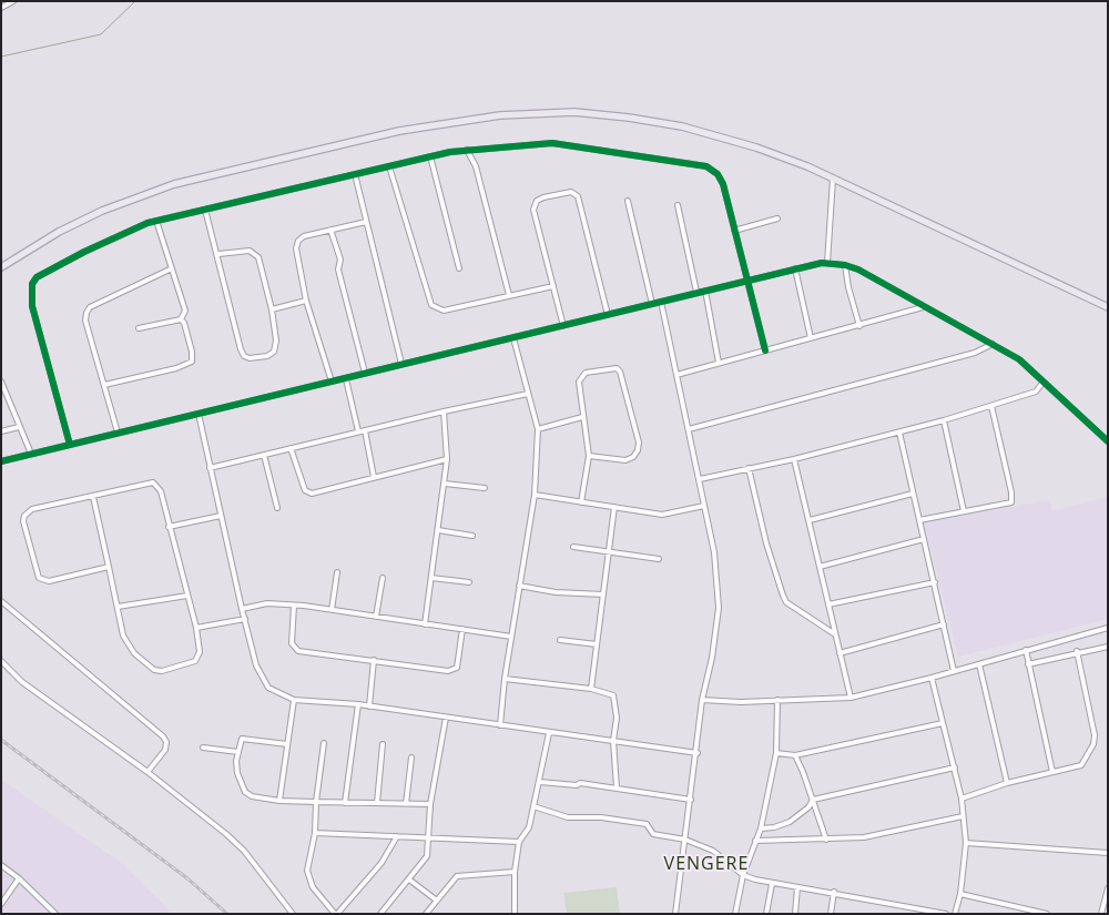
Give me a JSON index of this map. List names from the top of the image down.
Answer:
{
  "districts": ["VENGERE"]
}
